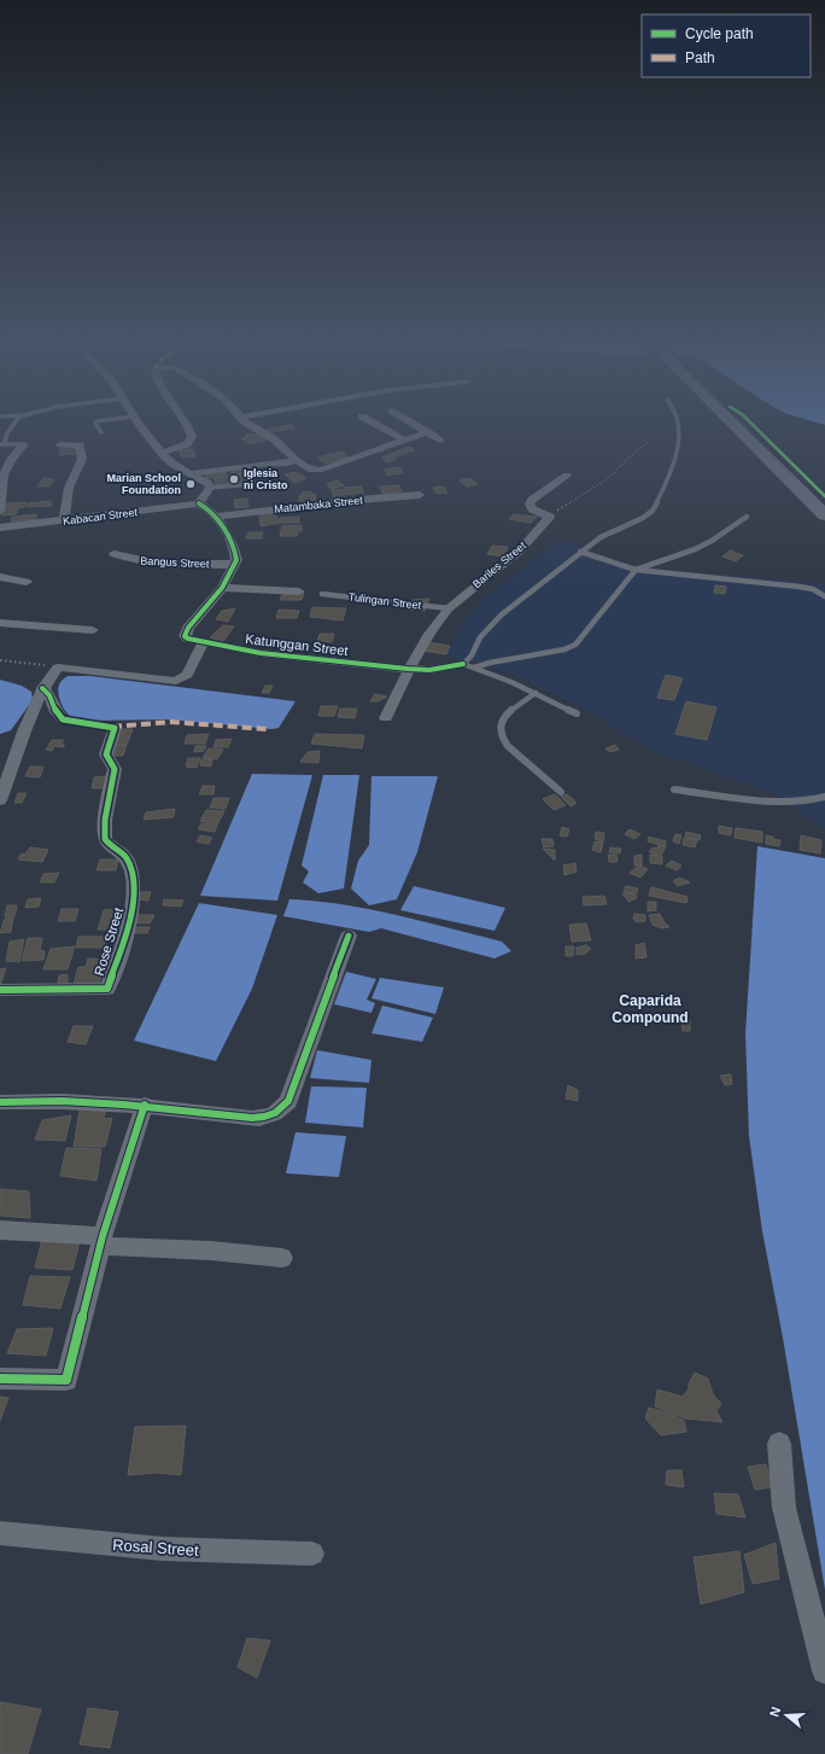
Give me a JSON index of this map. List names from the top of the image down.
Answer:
{
  "streets": {
    "street": [
      "Matambaka Street",
      "Kabacan Street",
      "Bangus Street",
      "Bariles Street",
      "Katunggan Street",
      "Rose Street",
      "Rosal Street"
    ],
    "lane": ["Tulingan Street"]
  },
  "crossings": [
    ["Bariles Street", "Tulingan Street"],
    ["Bariles Street", "Katunggan Street"]
  ],
  "districts": ["Caparida Compound"],
  "places": ["Iglesia ni Cristo", "Marian School Foundation"],
  "legend": ["Cycle path", "Path"],
  "north": "left"
}
